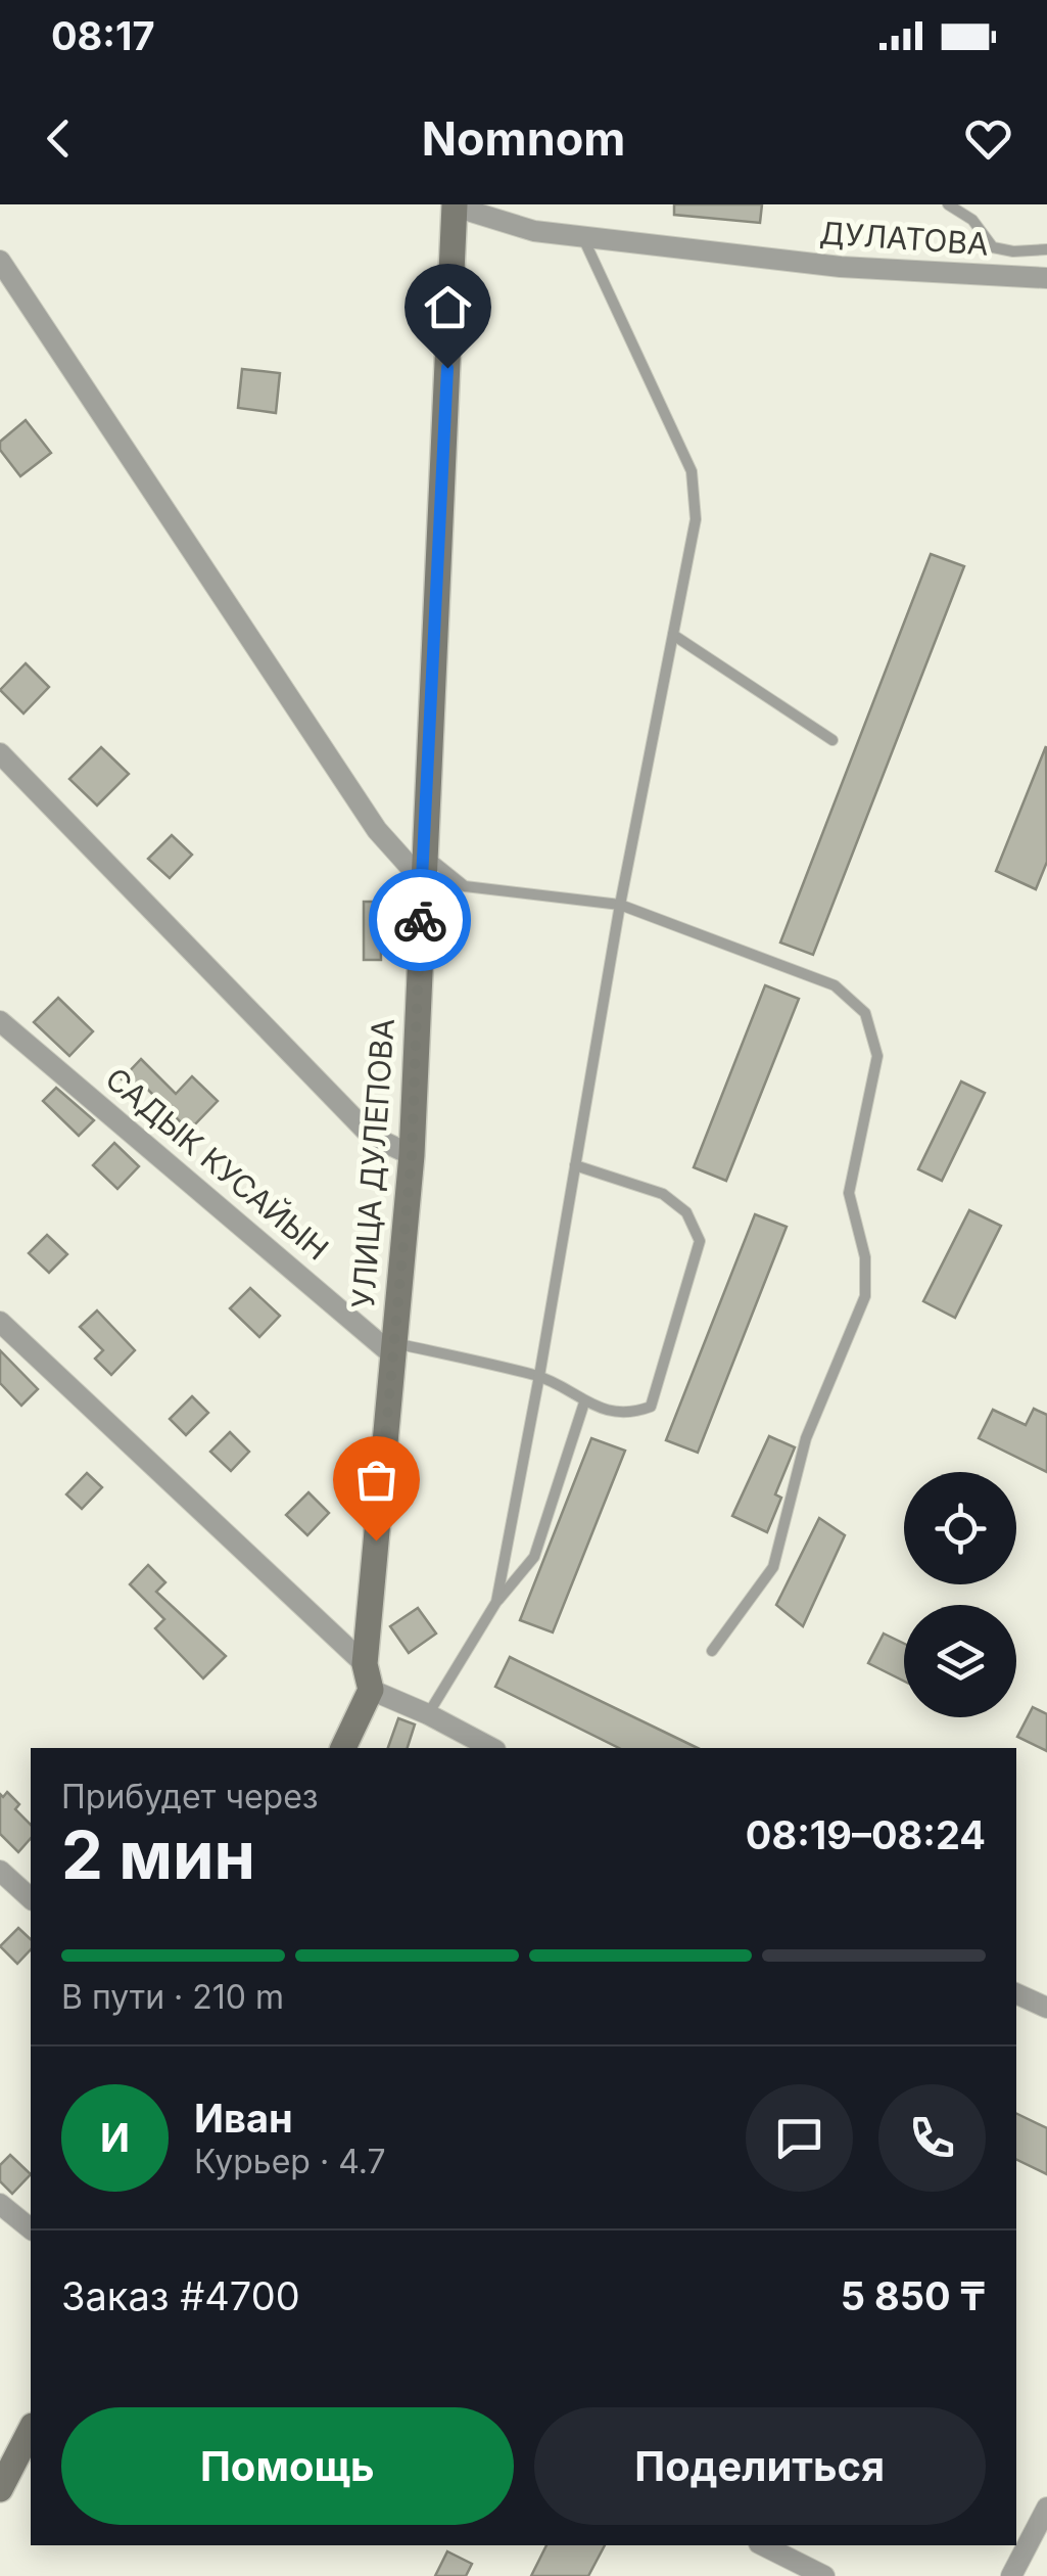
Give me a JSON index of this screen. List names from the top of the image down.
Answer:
{
  "streets": {
    "street": ["ДУЛАТОВА", "УЛИЦА ДУЛЕПОВА", "САДЫК КУСАЙЫН"]
  },
  "crossings": [
    ["ДУЛАТОВА", "УЛИЦА ДУЛЕПОВА"],
    ["УЛИЦА ДУЛЕПОВА", "САДЫК КУСАЙЫН"]
  ],
  "page": {
    "status": "08:17",
    "header": "Nomnom",
    "heading": ["2 мин", "Прибудет через", "08:19–08:24"],
    "panel": [
      "Иван",
      "Курьер · 4.7",
      "Заказ #4700",
      "5 850 ₸"
    ],
    "bar": "В пути · 210 m",
    "round": "И",
    "buttons": ["Помощь", "Поделиться"]
  }
}
